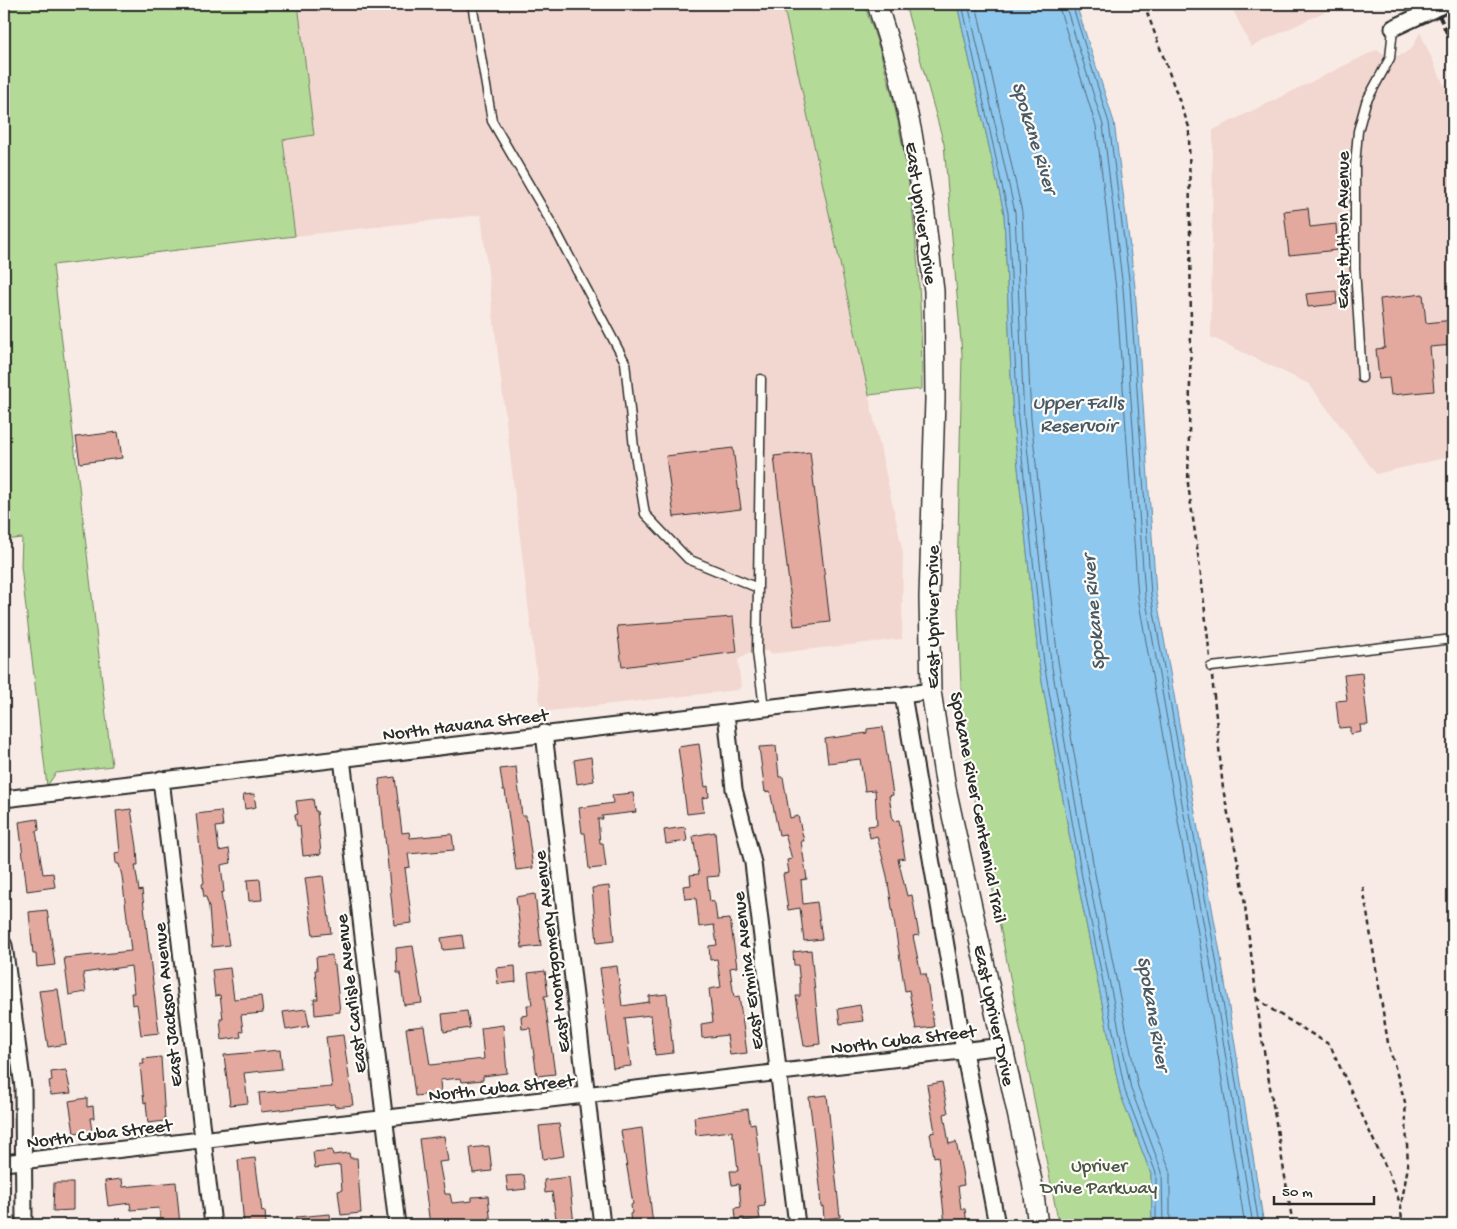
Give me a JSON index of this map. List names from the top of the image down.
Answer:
{
  "streets": {
    "street": [
      "East Upriver Drive",
      "North Havana Street",
      "East Montgomery Avenue",
      "East Ermina Avenue",
      "East Carlisle Avenue",
      "East Jackson Avenue",
      "North Cuba Street"
    ],
    "lane": ["East Hutton Avenue"]
  },
  "crossings": [
    ["East Upriver Drive", "North Havana Street"],
    ["East Upriver Drive", "North Cuba Street"],
    ["North Havana Street", "East Montgomery Avenue"],
    ["North Havana Street", "East Ermina Avenue"],
    ["North Havana Street", "East Carlisle Avenue"],
    ["North Havana Street", "East Jackson Avenue"],
    ["East Montgomery Avenue", "North Cuba Street"],
    ["East Ermina Avenue", "North Cuba Street"],
    ["East Carlisle Avenue", "North Cuba Street"],
    ["East Jackson Avenue", "North Cuba Street"]
  ],
  "water": ["Spokane River", "Upper Falls Reservoir"],
  "parks": ["Upriver Drive Parkway"],
  "scale_bar": "50 m"
}
